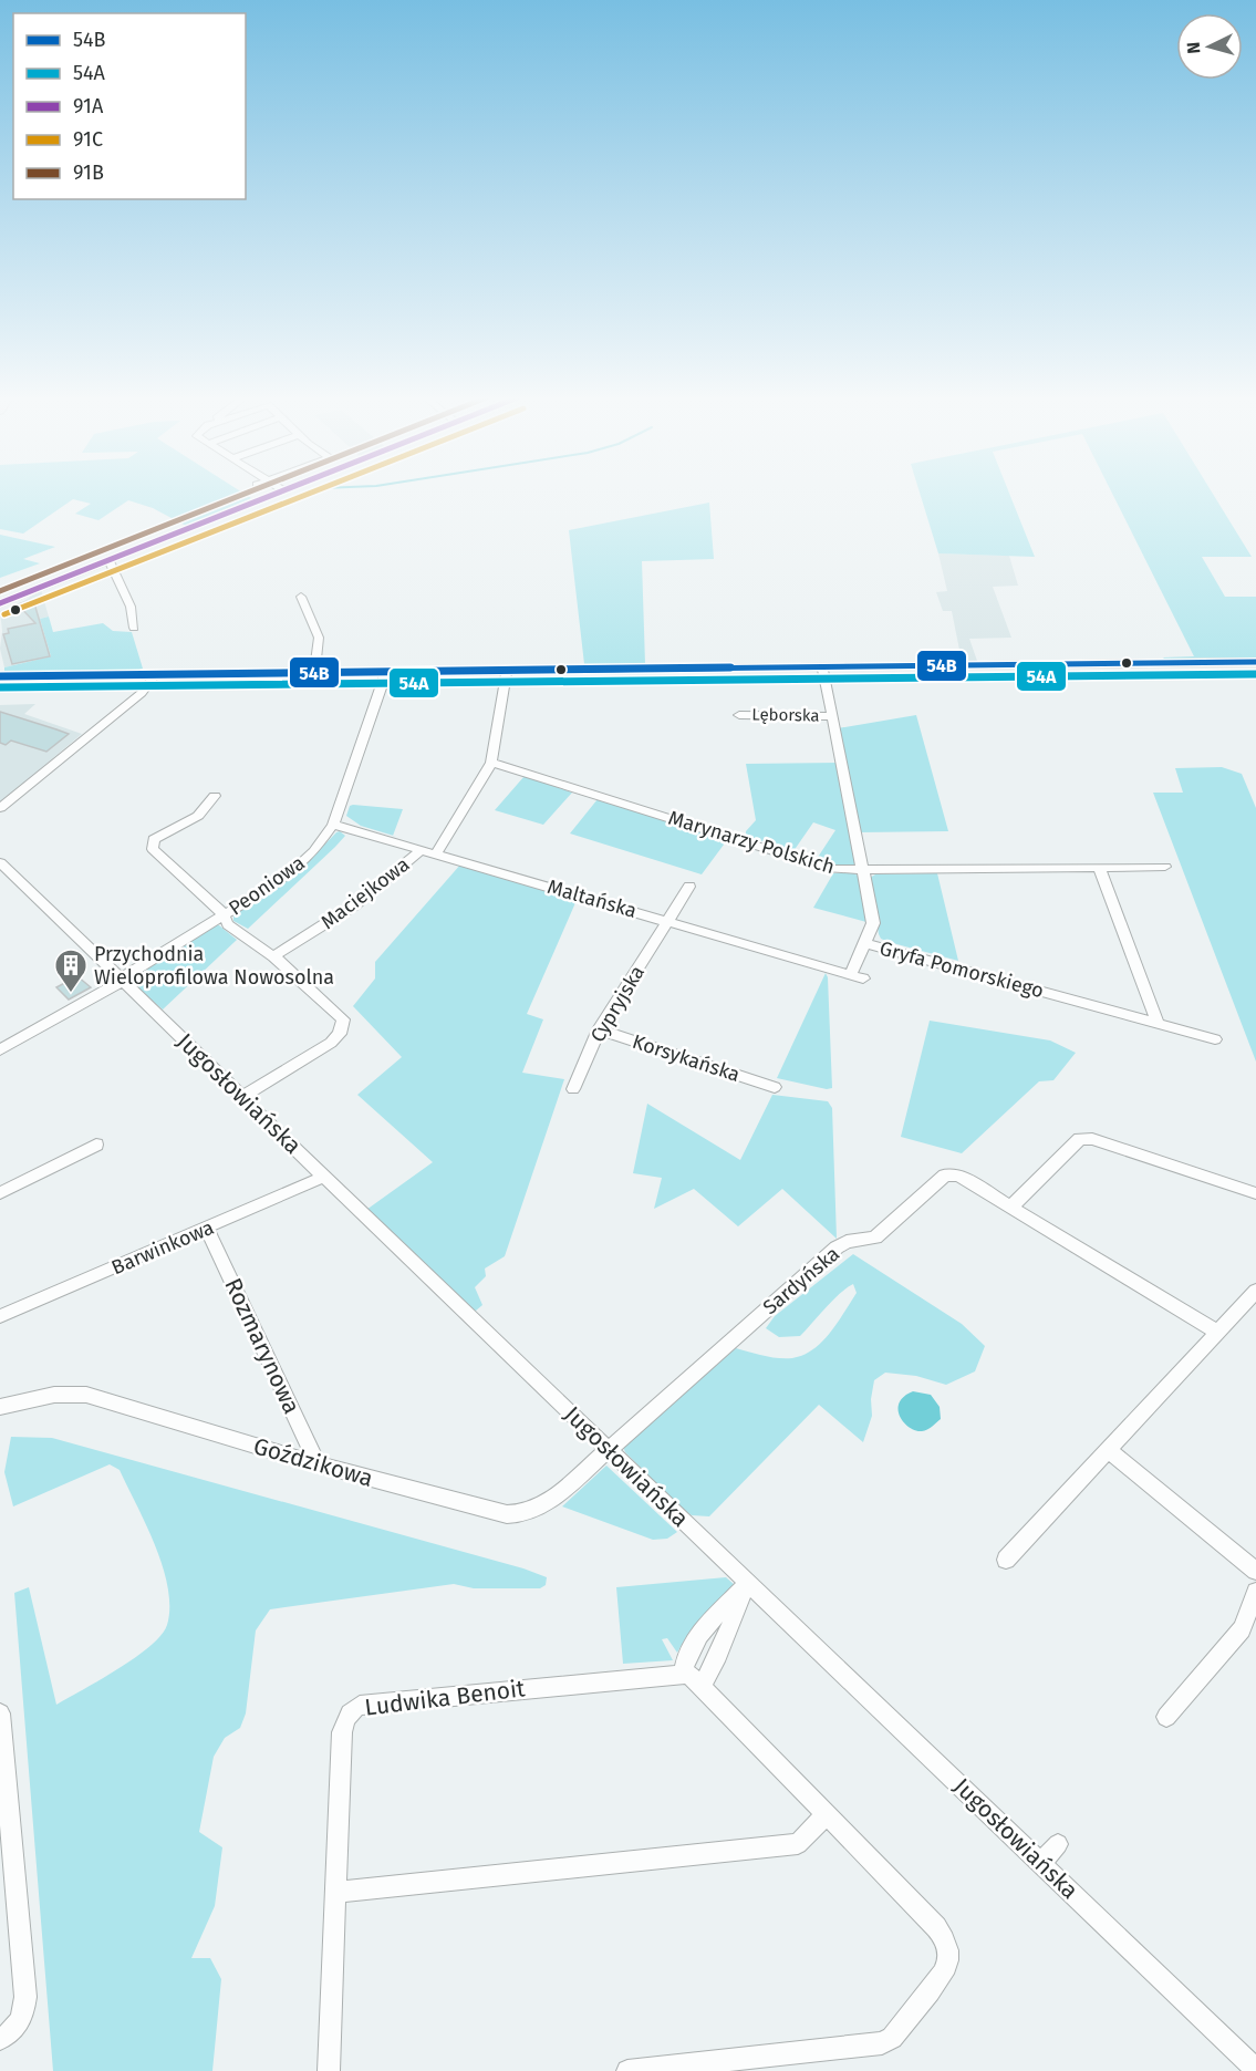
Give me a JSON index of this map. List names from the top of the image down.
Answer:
{
  "streets": {
    "street": [
      "Lęborska",
      "Marynarzy Polskich",
      "Peoniowa",
      "Maciejkowa",
      "Maltańska",
      "Gryfa Pomorskiego",
      "Cypryjska",
      "Korsykańska",
      "Jugosłowiańska",
      "Barwinkowa",
      "Sardyńska",
      "Rozmarynowa",
      "Goździkowa",
      "Ludwika Benoit"
    ]
  },
  "crossings": [
    ["Lęborska", "Gryfa Pomorskiego"],
    ["Marynarzy Polskich", "Gryfa Pomorskiego"],
    ["Peoniowa", "Maltańska"],
    ["Peoniowa", "Jugosłowiańska"],
    ["Maciejkowa", "Maltańska"],
    ["Maltańska", "Gryfa Pomorskiego"],
    ["Maltańska", "Cypryjska"],
    ["Cypryjska", "Korsykańska"],
    ["Jugosłowiańska", "Barwinkowa"],
    ["Jugosłowiańska", "Sardyńska"],
    ["Jugosłowiańska", "Goździkowa"],
    ["Barwinkowa", "Rozmarynowa"],
    ["Sardyńska", "Goździkowa"],
    ["Rozmarynowa", "Goździkowa"]
  ],
  "places": {
    "building": ["Przychodnia Wieloprofilowa Nowosolna"]
  },
  "lines": [
    "transit line 91A",
    "transit line 91C",
    "transit line 91B",
    "transit line 54B",
    "transit line 54A"
  ],
  "legend": [
    "54B",
    "54A",
    "91A",
    "91C",
    "91B"
  ],
  "north": "left"
}
